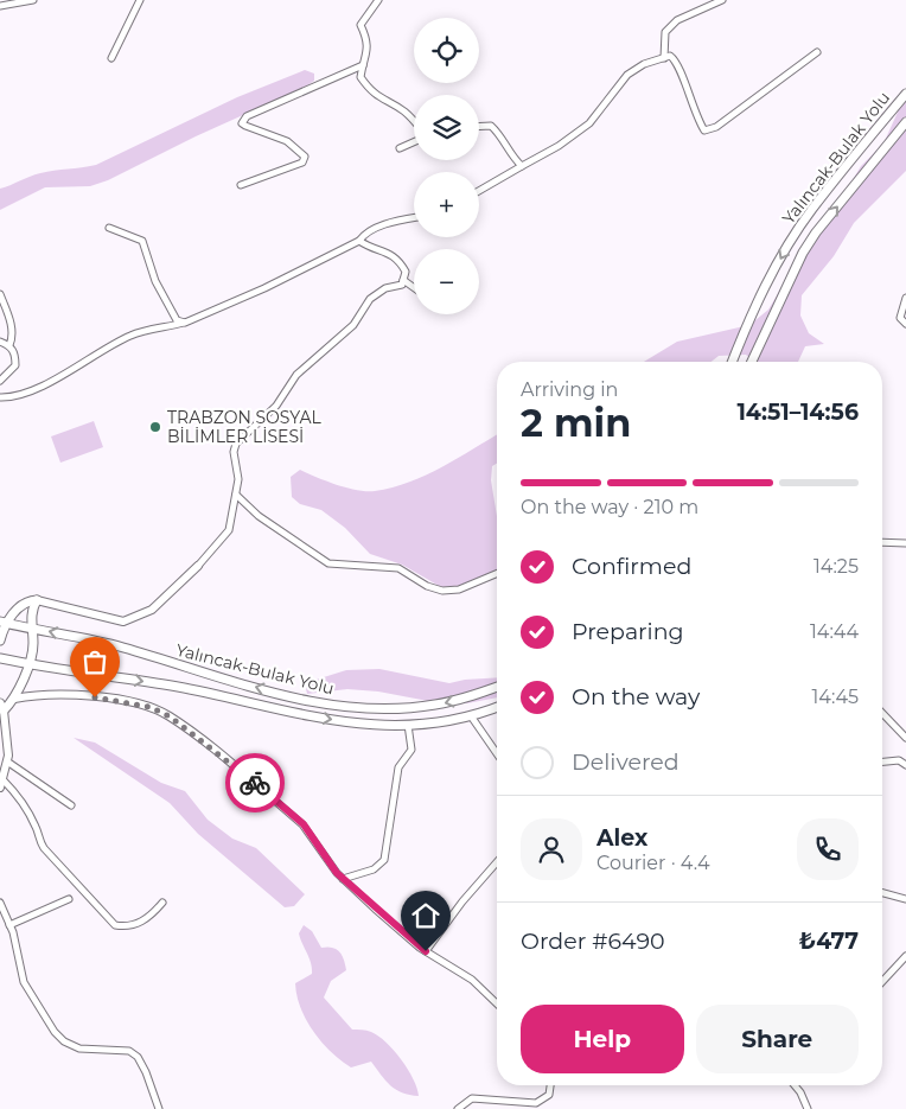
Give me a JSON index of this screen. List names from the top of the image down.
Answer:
{
  "streets": {
    "main road": ["Yalıncak-Bulak Yolu"]
  },
  "places": ["TRABZON SOSYAL BİLİMLER LİSESİ"],
  "page": {
    "map_buttons": ["+", "−"],
    "heading": ["2 min", "Arriving in", "14:51–14:56"],
    "panel": [
      "Alex",
      "Courier · 4.4",
      "Order #6490",
      "₺477"
    ],
    "bar": "On the way · 210 m",
    "list": [
      ["Confirmed", "14:25"],
      ["Preparing", "14:44"],
      ["On the way", "14:45"],
      "Delivered"
    ],
    "buttons": ["Help", "Share"]
  }
}
